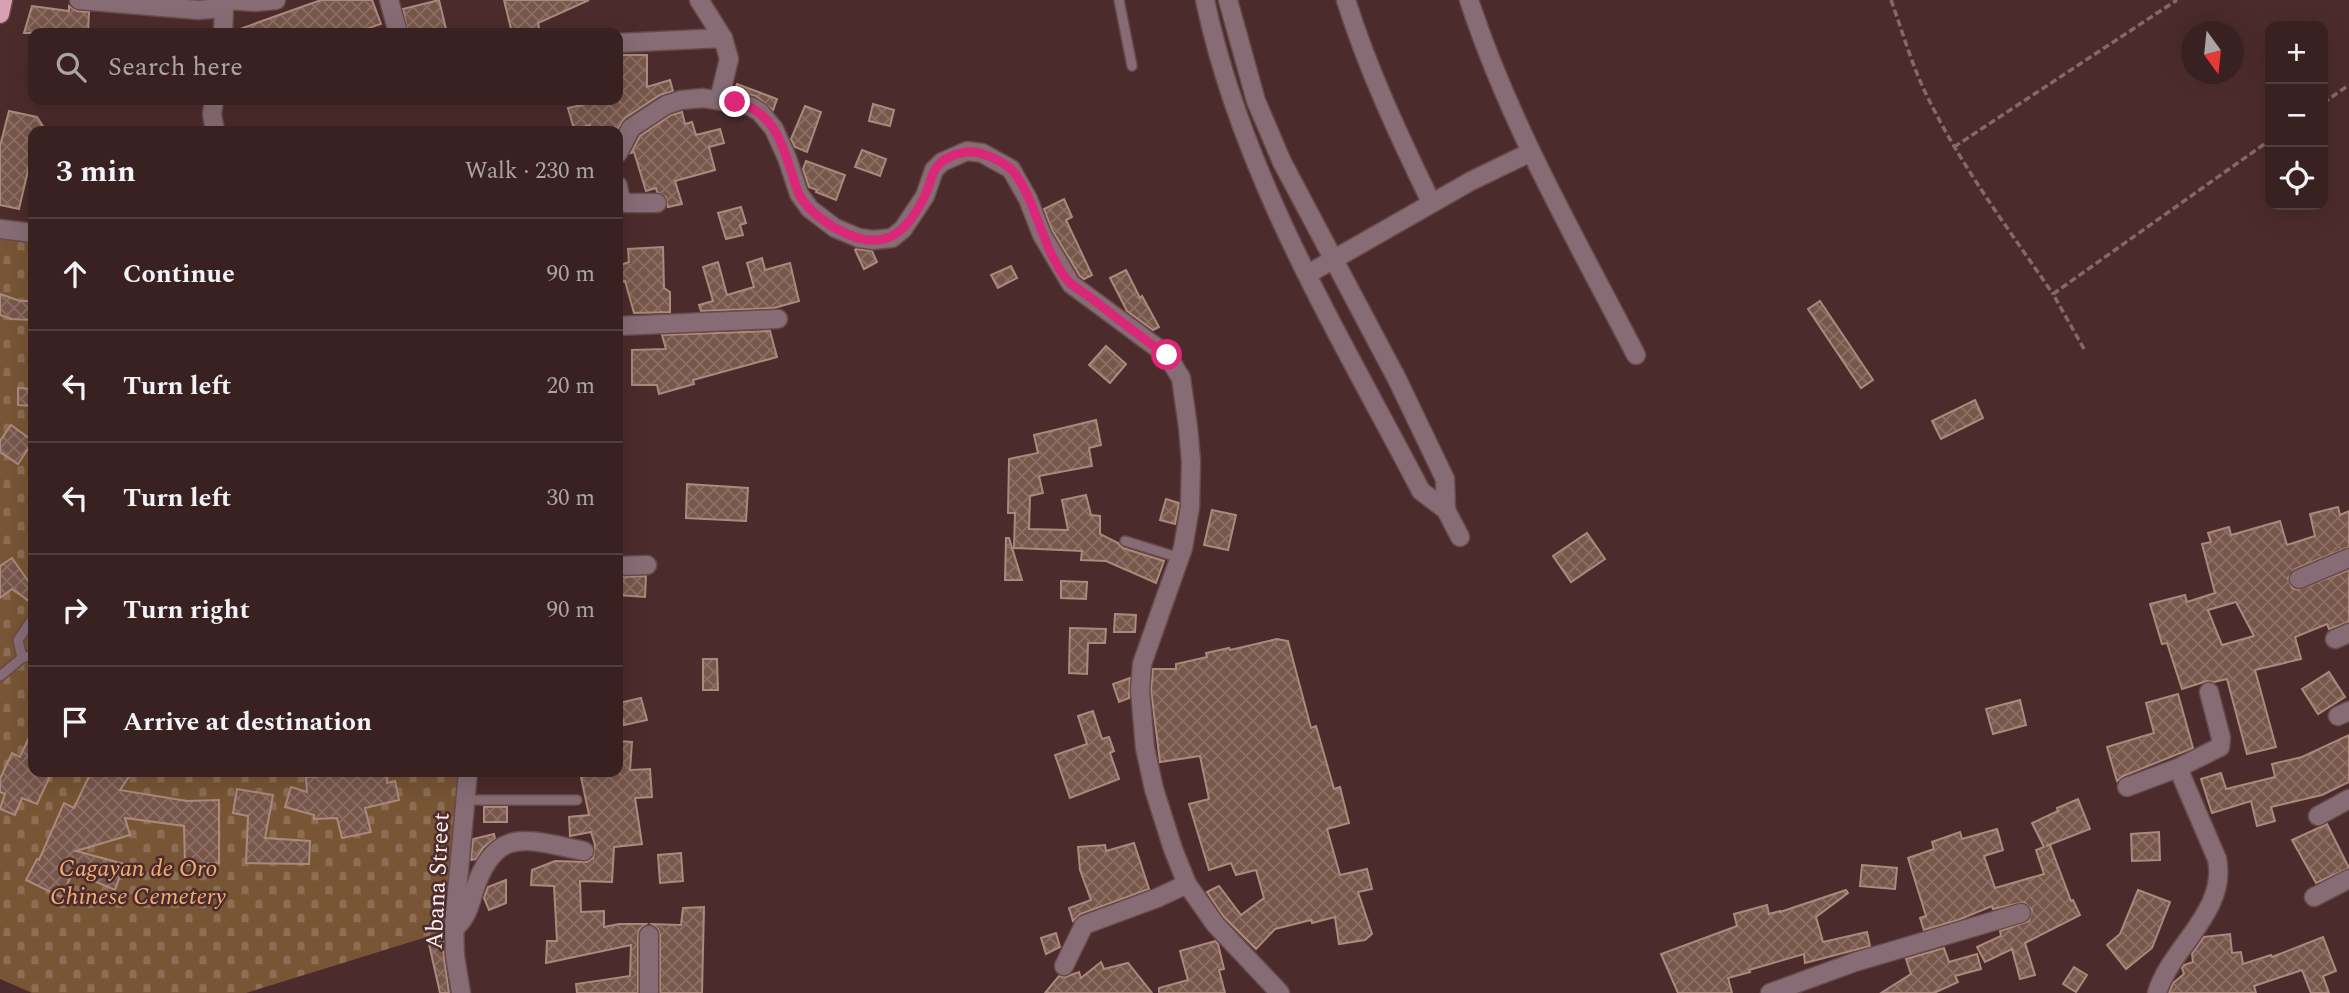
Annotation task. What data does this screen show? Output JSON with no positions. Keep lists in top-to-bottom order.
{
  "streets": {
    "street": ["Abana Street"]
  },
  "parks": ["Cagayan de Oro Chinese Cemetery"],
  "north": "bottom",
  "page": {
    "map_buttons": ["+", "−"],
    "search": "Search here",
    "heading": ["3 min", "Walk · 230 m"],
    "list": [
      ["Continue", "90 m"],
      ["Turn left", "20 m"],
      ["Turn left", "30 m"],
      ["Turn right", "90 m"],
      "Arrive at destination"
    ]
  }
}
